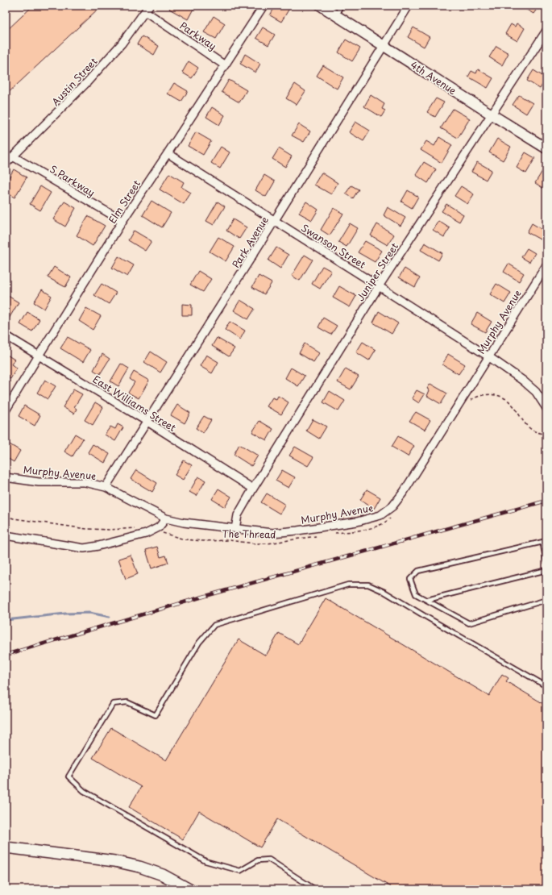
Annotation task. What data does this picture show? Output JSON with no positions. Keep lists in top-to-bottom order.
{
  "streets": {
    "street": [
      "Parkway",
      "4th Avenue",
      "Austin Street",
      "S Parkway",
      "Elm Street",
      "Park Avenue",
      "Swanson Street",
      "Juniper Street",
      "Murphy Avenue",
      "East Williams Street"
    ],
    "path": ["The Thread"]
  },
  "crossings": [
    ["Parkway", "Austin Street"],
    ["Parkway", "Elm Street"],
    ["4th Avenue", "Park Avenue"],
    ["4th Avenue", "Juniper Street"],
    ["Austin Street", "S Parkway"],
    ["S Parkway", "Elm Street"],
    ["Elm Street", "Swanson Street"],
    ["Elm Street", "East Williams Street"],
    ["Park Avenue", "Swanson Street"],
    ["Park Avenue", "Murphy Avenue"],
    ["Park Avenue", "East Williams Street"],
    ["Swanson Street", "Juniper Street"],
    ["Swanson Street", "Murphy Avenue"],
    ["Juniper Street", "Murphy Avenue"],
    ["Juniper Street", "East Williams Street"]
  ]
}
